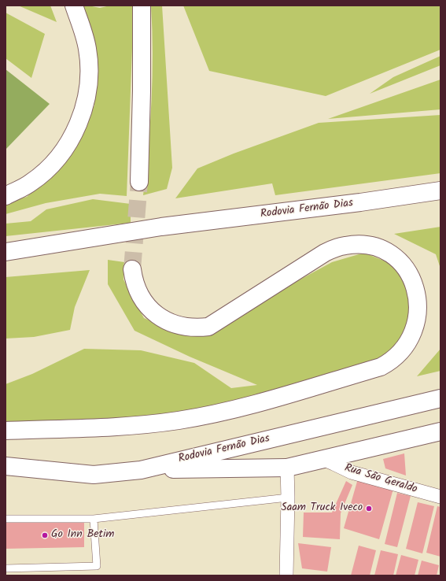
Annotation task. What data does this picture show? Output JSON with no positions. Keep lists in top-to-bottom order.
{
  "streets": {
    "main road": ["Rodovia Fernão Dias"],
    "street": ["Rua São Geraldo"]
  },
  "places": ["Saam Truck Iveco", "Go Inn Betim"]
}
